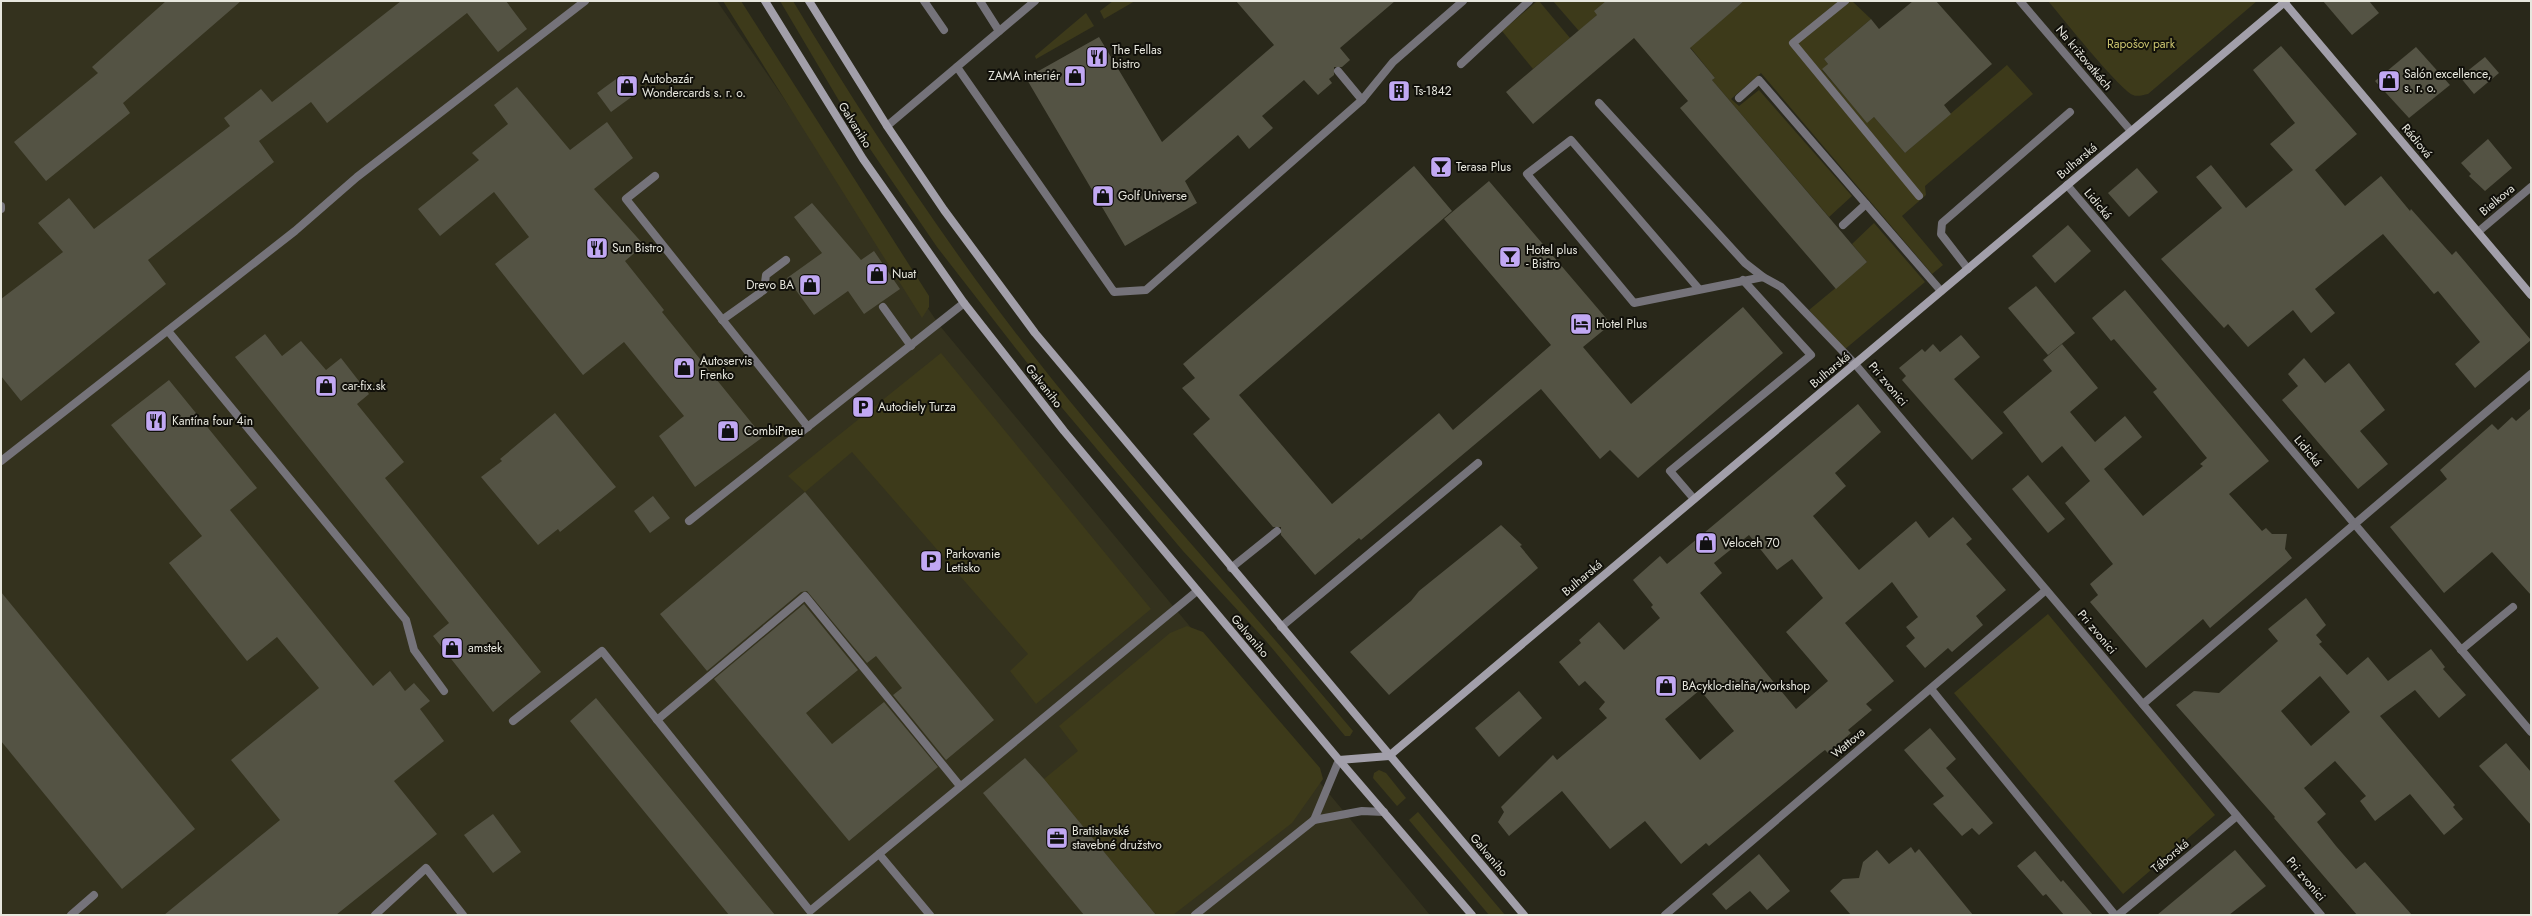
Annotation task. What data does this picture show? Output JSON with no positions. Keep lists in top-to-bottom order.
{
  "streets": {
    "main road": ["Galvaniho", "Rádiová", "Bulharská"],
    "street": [
      "Na križovatkách",
      "Bielkova",
      "Lidická",
      "Pri zvonici",
      "Wattova",
      "Táborská"
    ]
  },
  "crossings": [
    ["Na križovatkách", "Bulharská"],
    ["Galvaniho", "Bulharská"],
    ["Rádiová", "Bulharská"],
    ["Rádiová", "Bielkova"],
    ["Bulharská", "Lidická"],
    ["Bulharská", "Pri zvonici"],
    ["Pri zvonici", "Wattova"],
    ["Pri zvonici", "Táborská"]
  ],
  "parks": ["Rapošov park"],
  "places": {
    "restaurant": ["The Fellas bistro", "Sun Bistro", "Kantína four 4in"],
    "shop": [
      "ZAMA interiér",
      "Salón excellence, s. r. o.",
      "Autobazár Wondercards s. r. o.",
      "Golf Universe",
      "Nuat",
      "Drevo BA",
      "Autoservis Frenko",
      "car-fix.sk",
      "CombiPneu",
      "Veloceh 70",
      "amstek",
      "BAcyklo-dielňa/workshop"
    ],
    "building": ["Ts-1842"],
    "bar": ["Terasa Plus", "Hotel plus - Bistro"],
    "hotel": ["Hotel Plus"],
    "parking": ["Autodiely Turza", "Parkovanie Letisko"],
    "office": ["Bratislavské stavebné družstvo"]
  }
}
